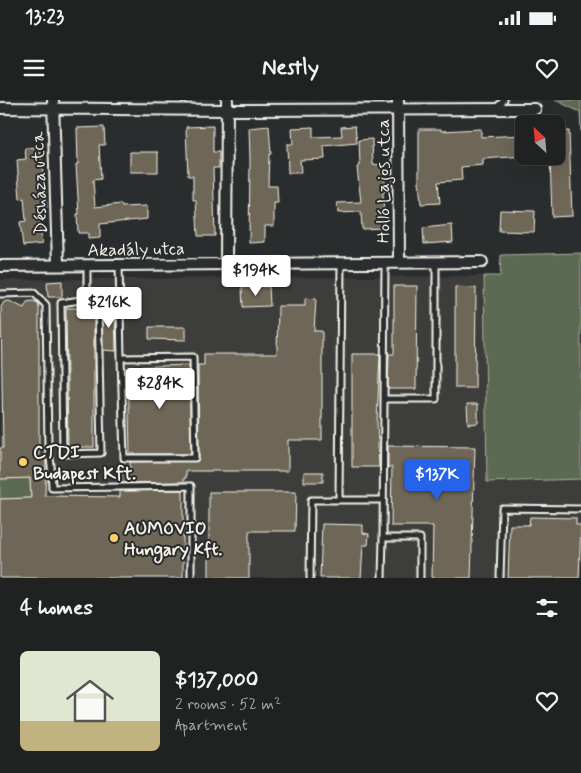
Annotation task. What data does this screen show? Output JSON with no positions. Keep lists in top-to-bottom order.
{
  "streets": {
    "street": ["Holló Lajos utca", "Désháza utca", "Akadály utca"]
  },
  "crossings": [
    ["Holló Lajos utca", "Akadály utca"],
    ["Désháza utca", "Akadály utca"]
  ],
  "places": ["CTDI Budapest Kft.", "AUMOVIO Hungary Kft."],
  "north": "top left",
  "page": {
    "status": "13:23",
    "header": "Nestly",
    "price": [
      "$194K",
      "$216K",
      "$284K",
      "$137K"
    ],
    "heading": "4 homes",
    "list": [
      {
        "name": "$137,000",
        "note": "2 rooms · 52 m² · Apartment"
      }
    ]
  }
}
